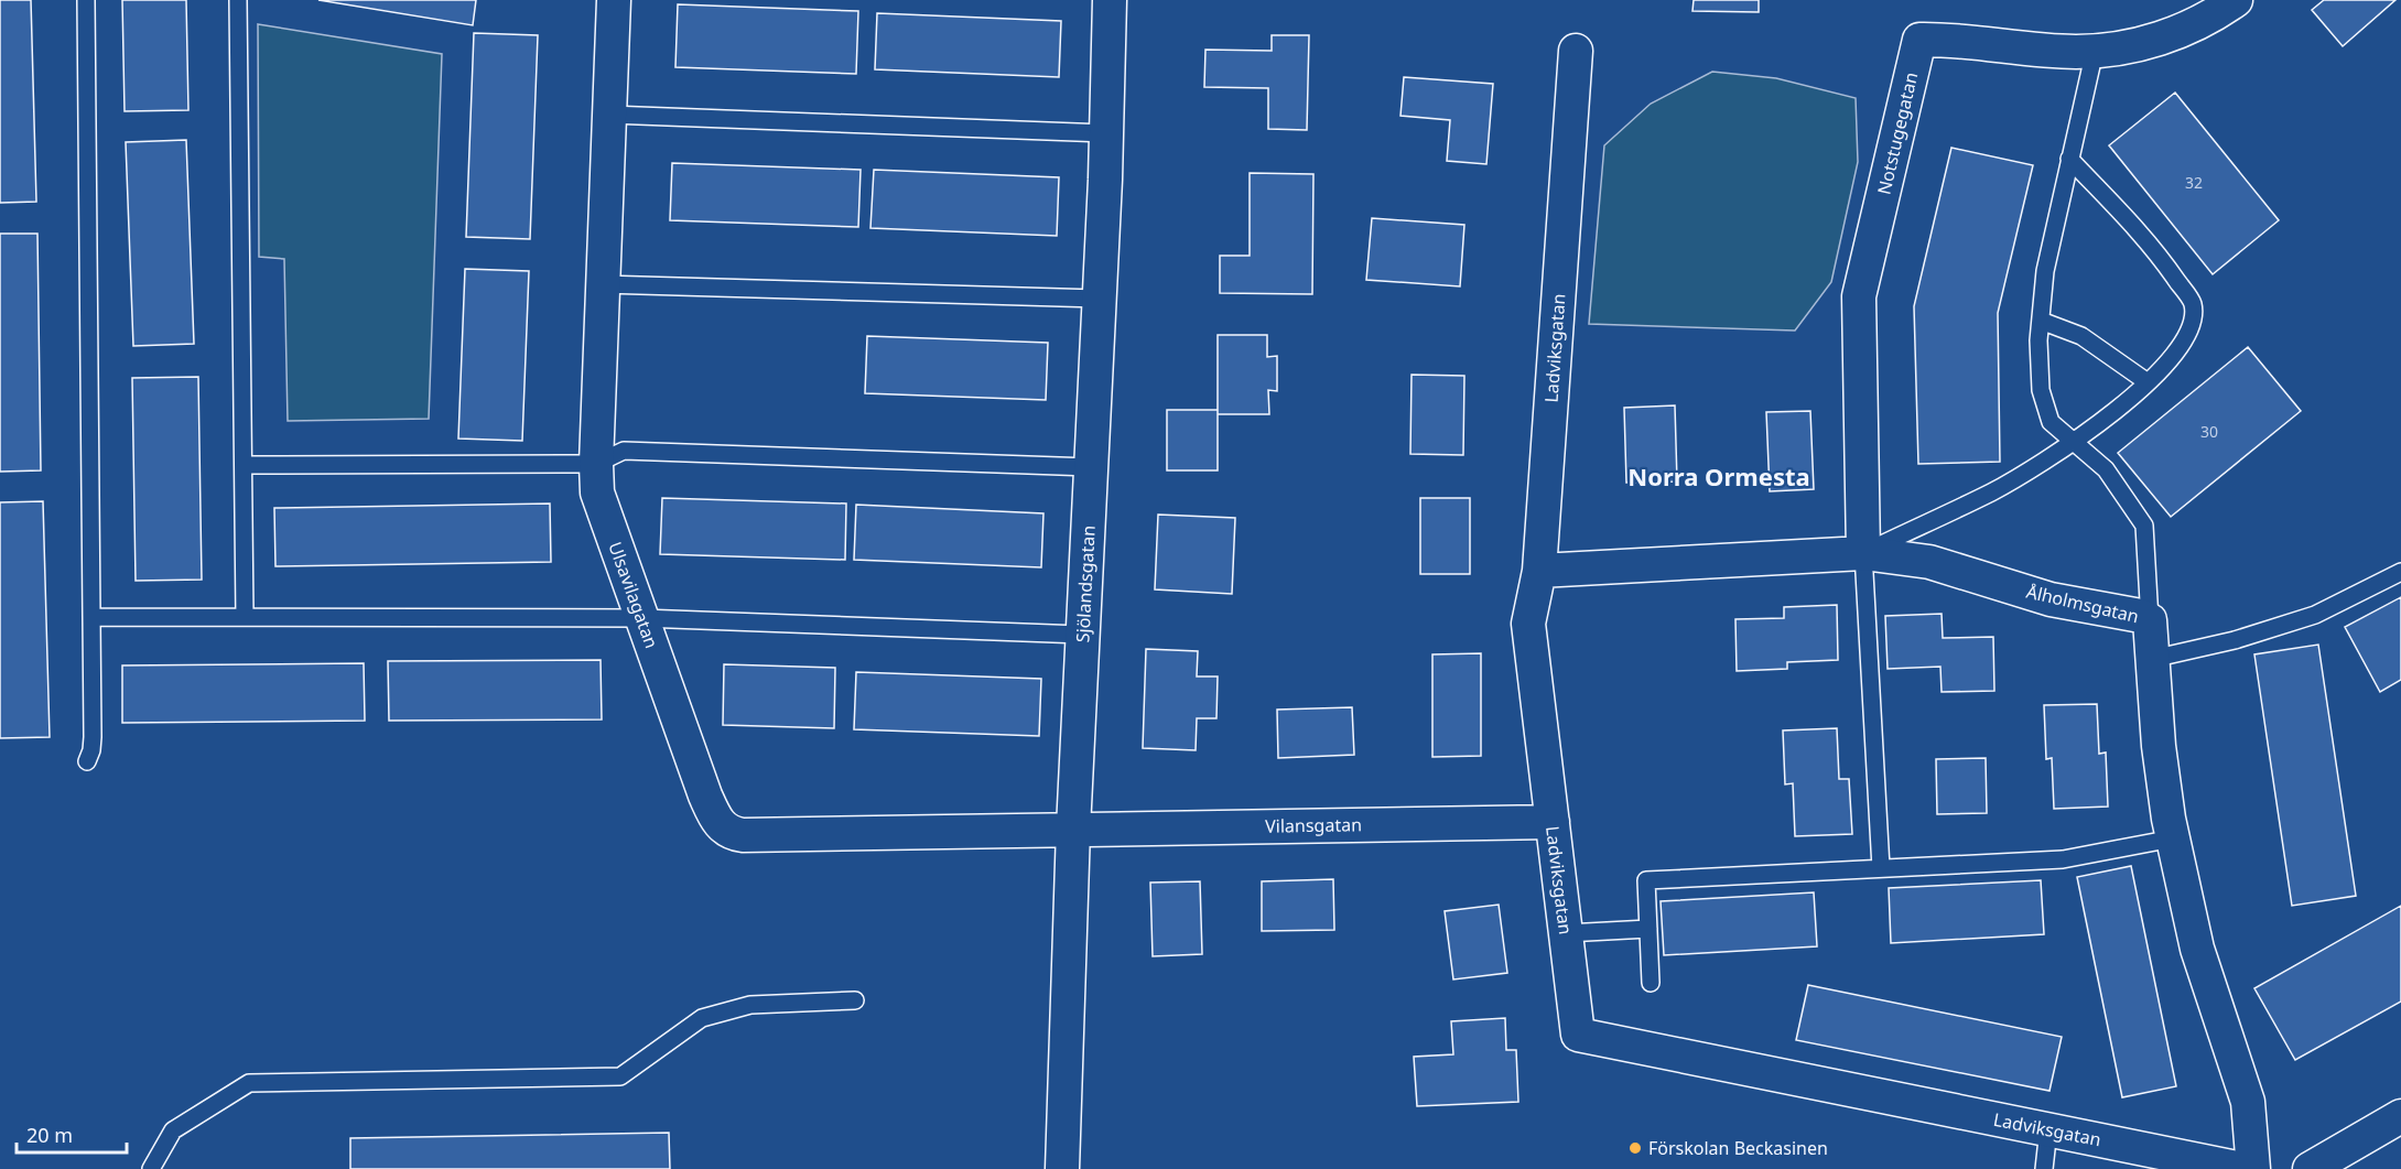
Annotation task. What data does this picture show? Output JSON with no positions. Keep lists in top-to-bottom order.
{
  "streets": {
    "street": [
      "Notstugegatan",
      "Ladviksgatan",
      "Sjölandsgatan",
      "Ulsavilagatan",
      "Ålholmsgatan",
      "Vilansgatan"
    ]
  },
  "crossings": [
    ["Notstugegatan", "Ålholmsgatan"],
    ["Ladviksgatan", "Ålholmsgatan"],
    ["Ladviksgatan", "Vilansgatan"],
    ["Sjölandsgatan", "Ulsavilagatan"],
    ["Sjölandsgatan", "Vilansgatan"],
    ["Ulsavilagatan", "Vilansgatan"]
  ],
  "districts": ["Norra Ormesta"],
  "places": ["Förskolan Beckasinen"],
  "house_numbers": ["32", "30"],
  "scale_bar": "20 m"
}
